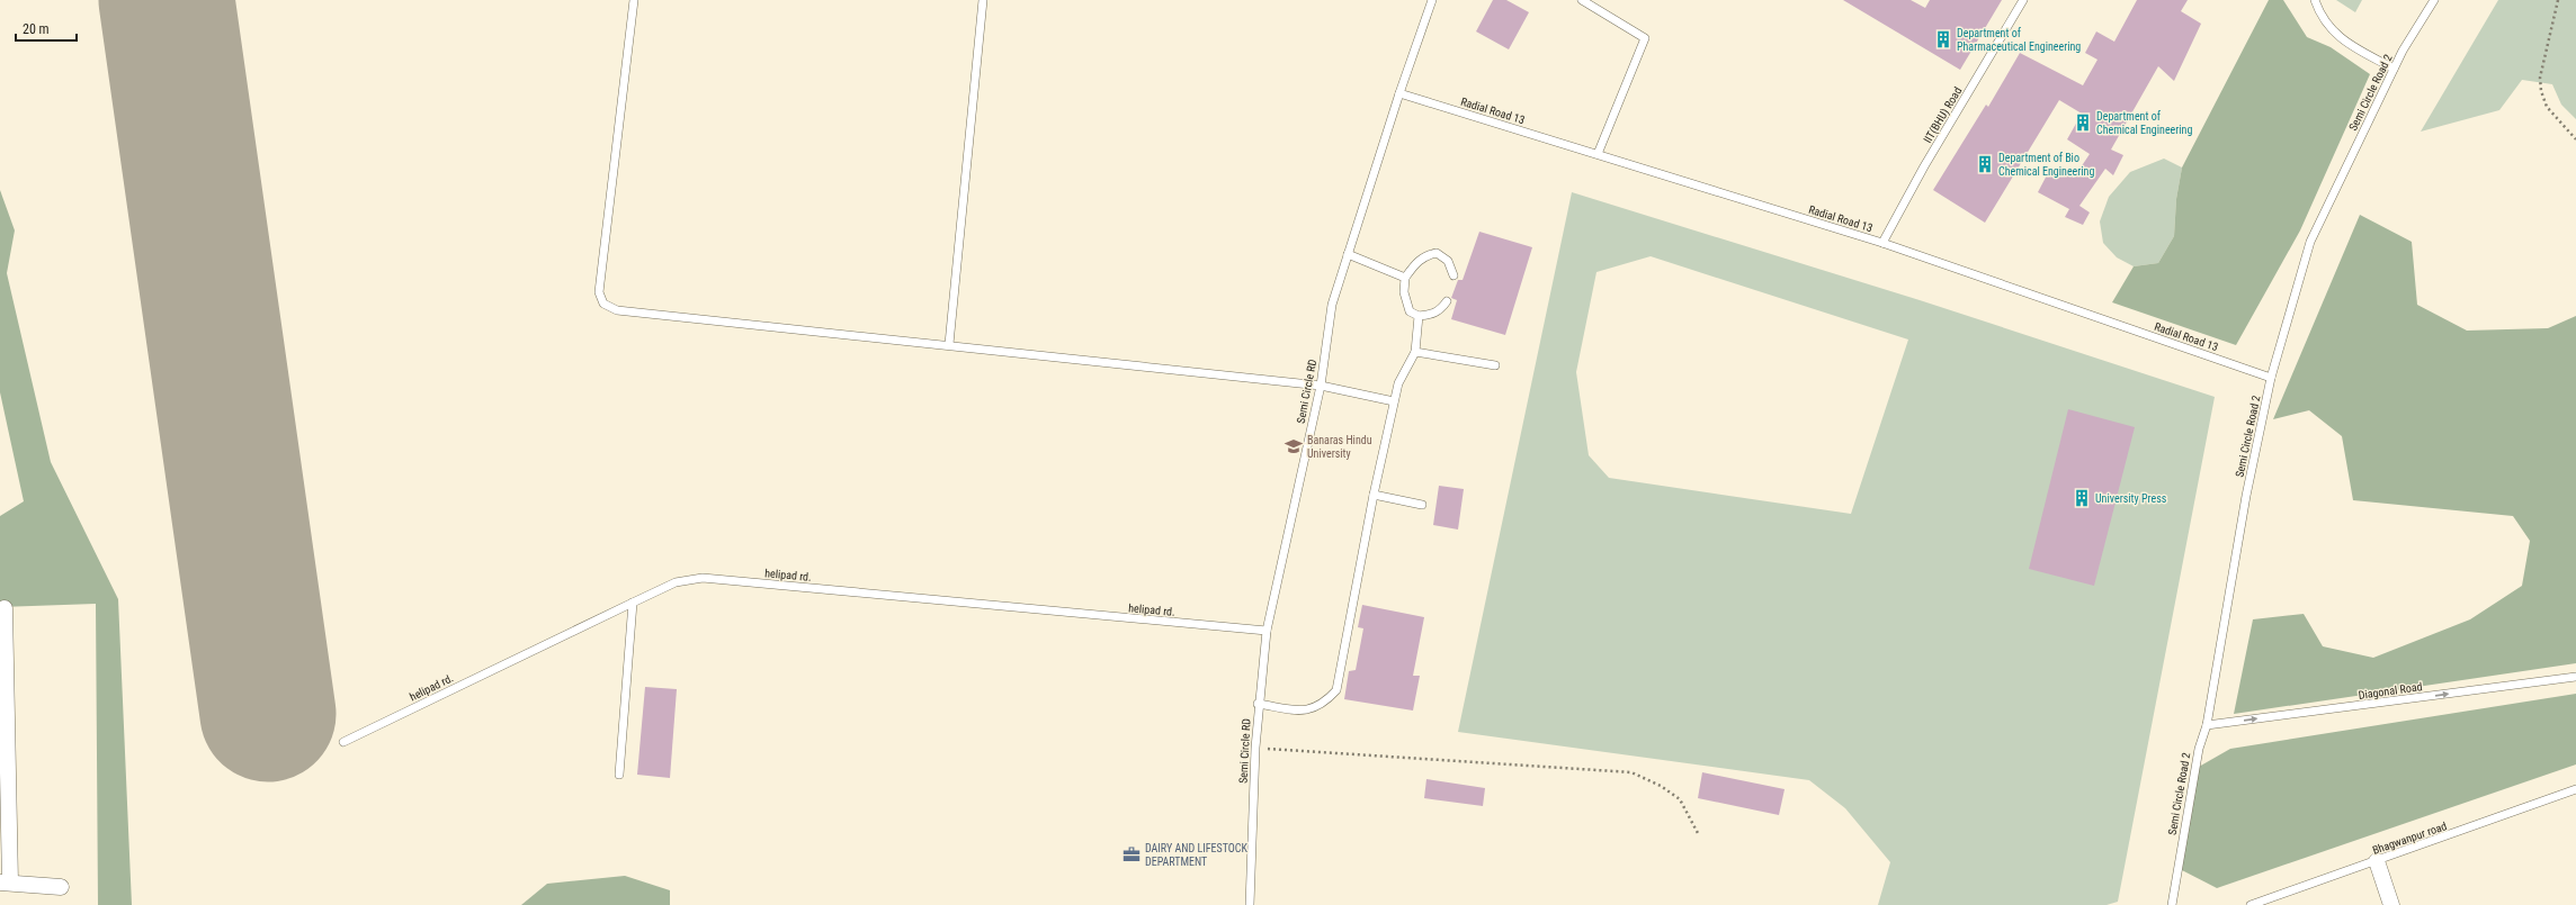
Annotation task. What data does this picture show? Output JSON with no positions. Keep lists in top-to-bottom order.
{
  "streets": {
    "lane": [
      "Semi Circle Road 2",
      "Radial Road 13",
      "IIT(BHU) Road",
      "Semi Circle RD",
      "helipad rd.",
      "Diagonal Road",
      "Bhagwanpur road"
    ]
  },
  "crossings": [
    ["Semi Circle Road 2", "Radial Road 13"],
    ["Semi Circle Road 2", "Diagonal Road"],
    ["Radial Road 13", "IIT(BHU) Road"],
    ["Radial Road 13", "Semi Circle RD"],
    ["Semi Circle RD", "helipad rd."]
  ],
  "one_way": ["Diagonal Road"],
  "places": {
    "building": [
      "Department of Pharmaceutical Engineering",
      "Department of Chemical Engineering",
      "Department of Bio Chemical Engineering",
      "University Press"
    ],
    "school or university": ["Banaras Hindu University"],
    "office": ["DAIRY AND LIFESTOCK DEPARTMENT"]
  },
  "scale_bar": "20 m"
}
